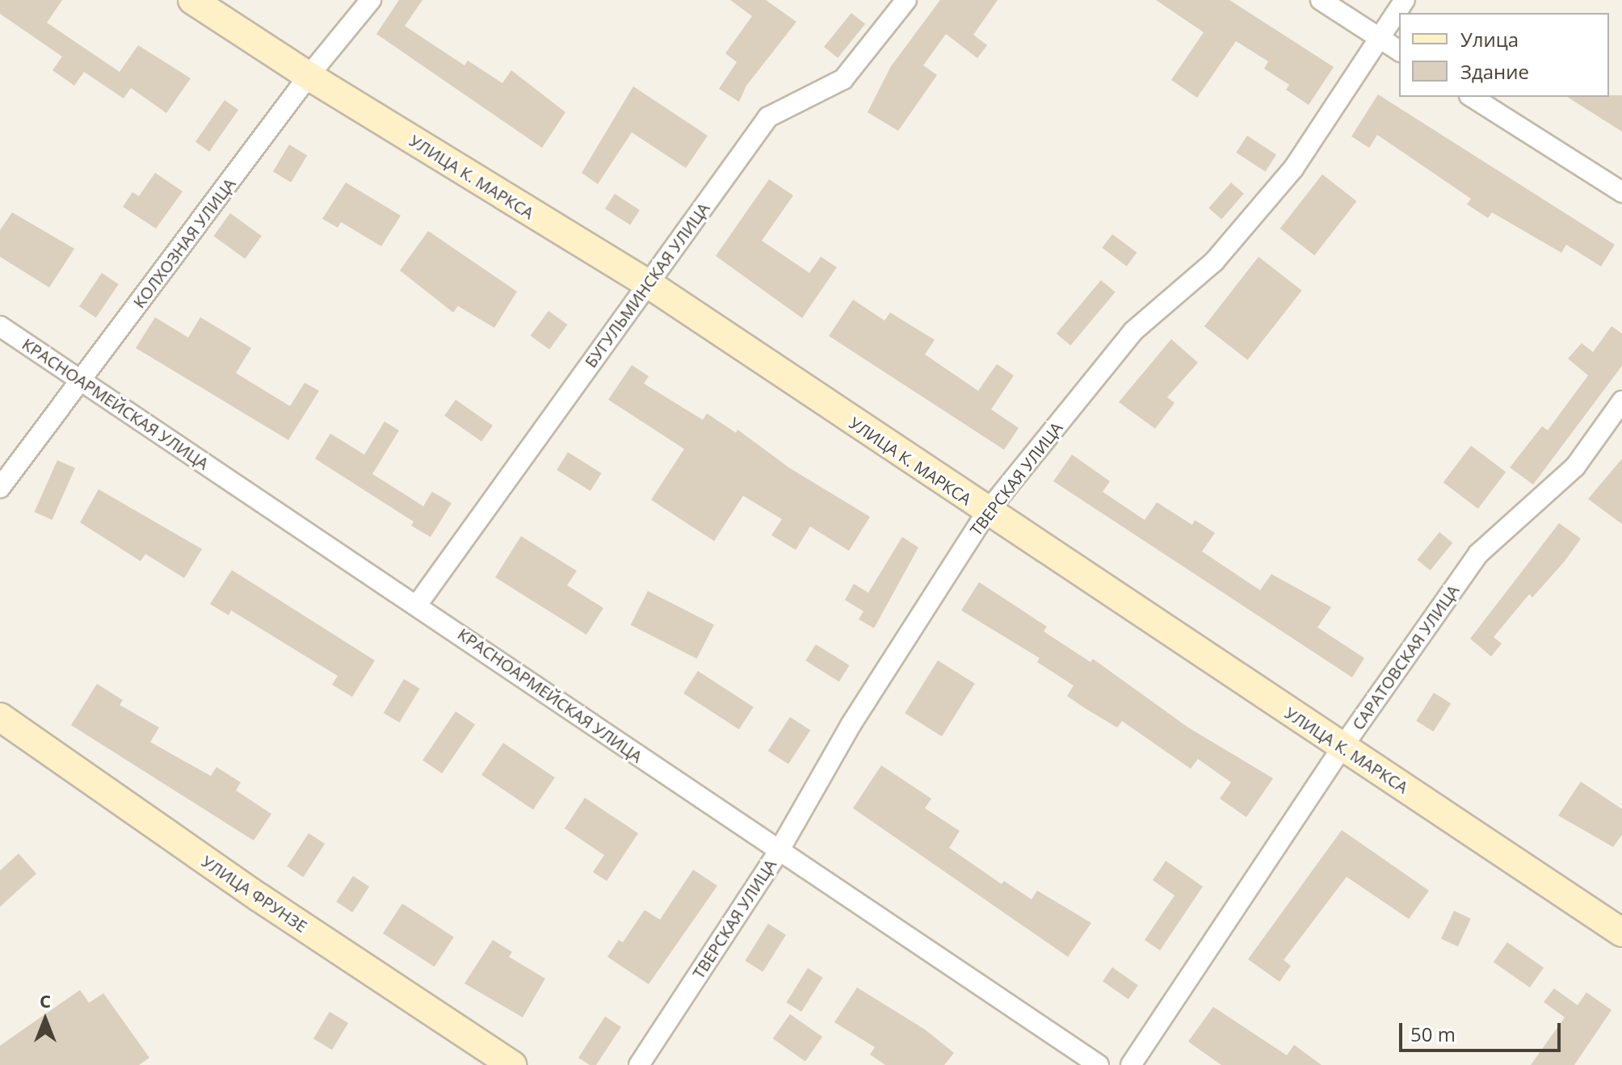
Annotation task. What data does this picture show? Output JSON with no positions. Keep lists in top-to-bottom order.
{
  "streets": {
    "main road": ["УЛИЦА К. МАРКСА", "УЛИЦА ФРУНЗЕ"],
    "street": [
      "КОЛХОЗНАЯ УЛИЦА",
      "БУГУЛЬМИНСКАЯ УЛИЦА",
      "КРАСНОАРМЕЙСКАЯ УЛИЦА",
      "ТВЕРСКАЯ УЛИЦА",
      "САРАТОВСКАЯ УЛИЦА"
    ]
  },
  "crossings": [
    ["УЛИЦА К. МАРКСА", "КОЛХОЗНАЯ УЛИЦА"],
    ["УЛИЦА К. МАРКСА", "БУГУЛЬМИНСКАЯ УЛИЦА"],
    ["УЛИЦА К. МАРКСА", "ТВЕРСКАЯ УЛИЦА"],
    ["УЛИЦА К. МАРКСА", "САРАТОВСКАЯ УЛИЦА"],
    ["КОЛХОЗНАЯ УЛИЦА", "КРАСНОАРМЕЙСКАЯ УЛИЦА"],
    ["БУГУЛЬМИНСКАЯ УЛИЦА", "КРАСНОАРМЕЙСКАЯ УЛИЦА"],
    ["КРАСНОАРМЕЙСКАЯ УЛИЦА", "ТВЕРСКАЯ УЛИЦА"]
  ],
  "legend": ["Улица", "Здание"],
  "scale_bar": "50 m",
  "north": "top"
}
